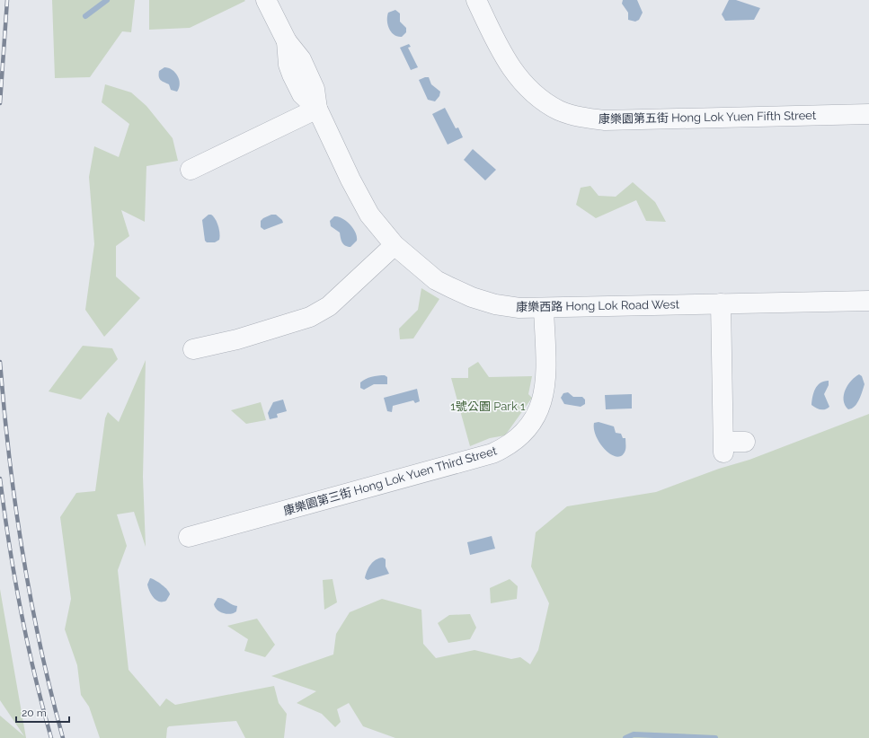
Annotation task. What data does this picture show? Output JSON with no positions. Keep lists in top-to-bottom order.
{
  "streets": {
    "street": ["康樂園第五街 Hong Lok Yuen Fifth Street", "康樂西路 Hong Lok Road West", "康樂園第三街 Hong Lok Yuen Third Street"]
  },
  "crossings": [
    ["康樂西路 Hong Lok Road West", "康樂園第三街 Hong Lok Yuen Third Street"]
  ],
  "parks": ["1號公園 Park 1"],
  "scale_bar": "20 m"
}
